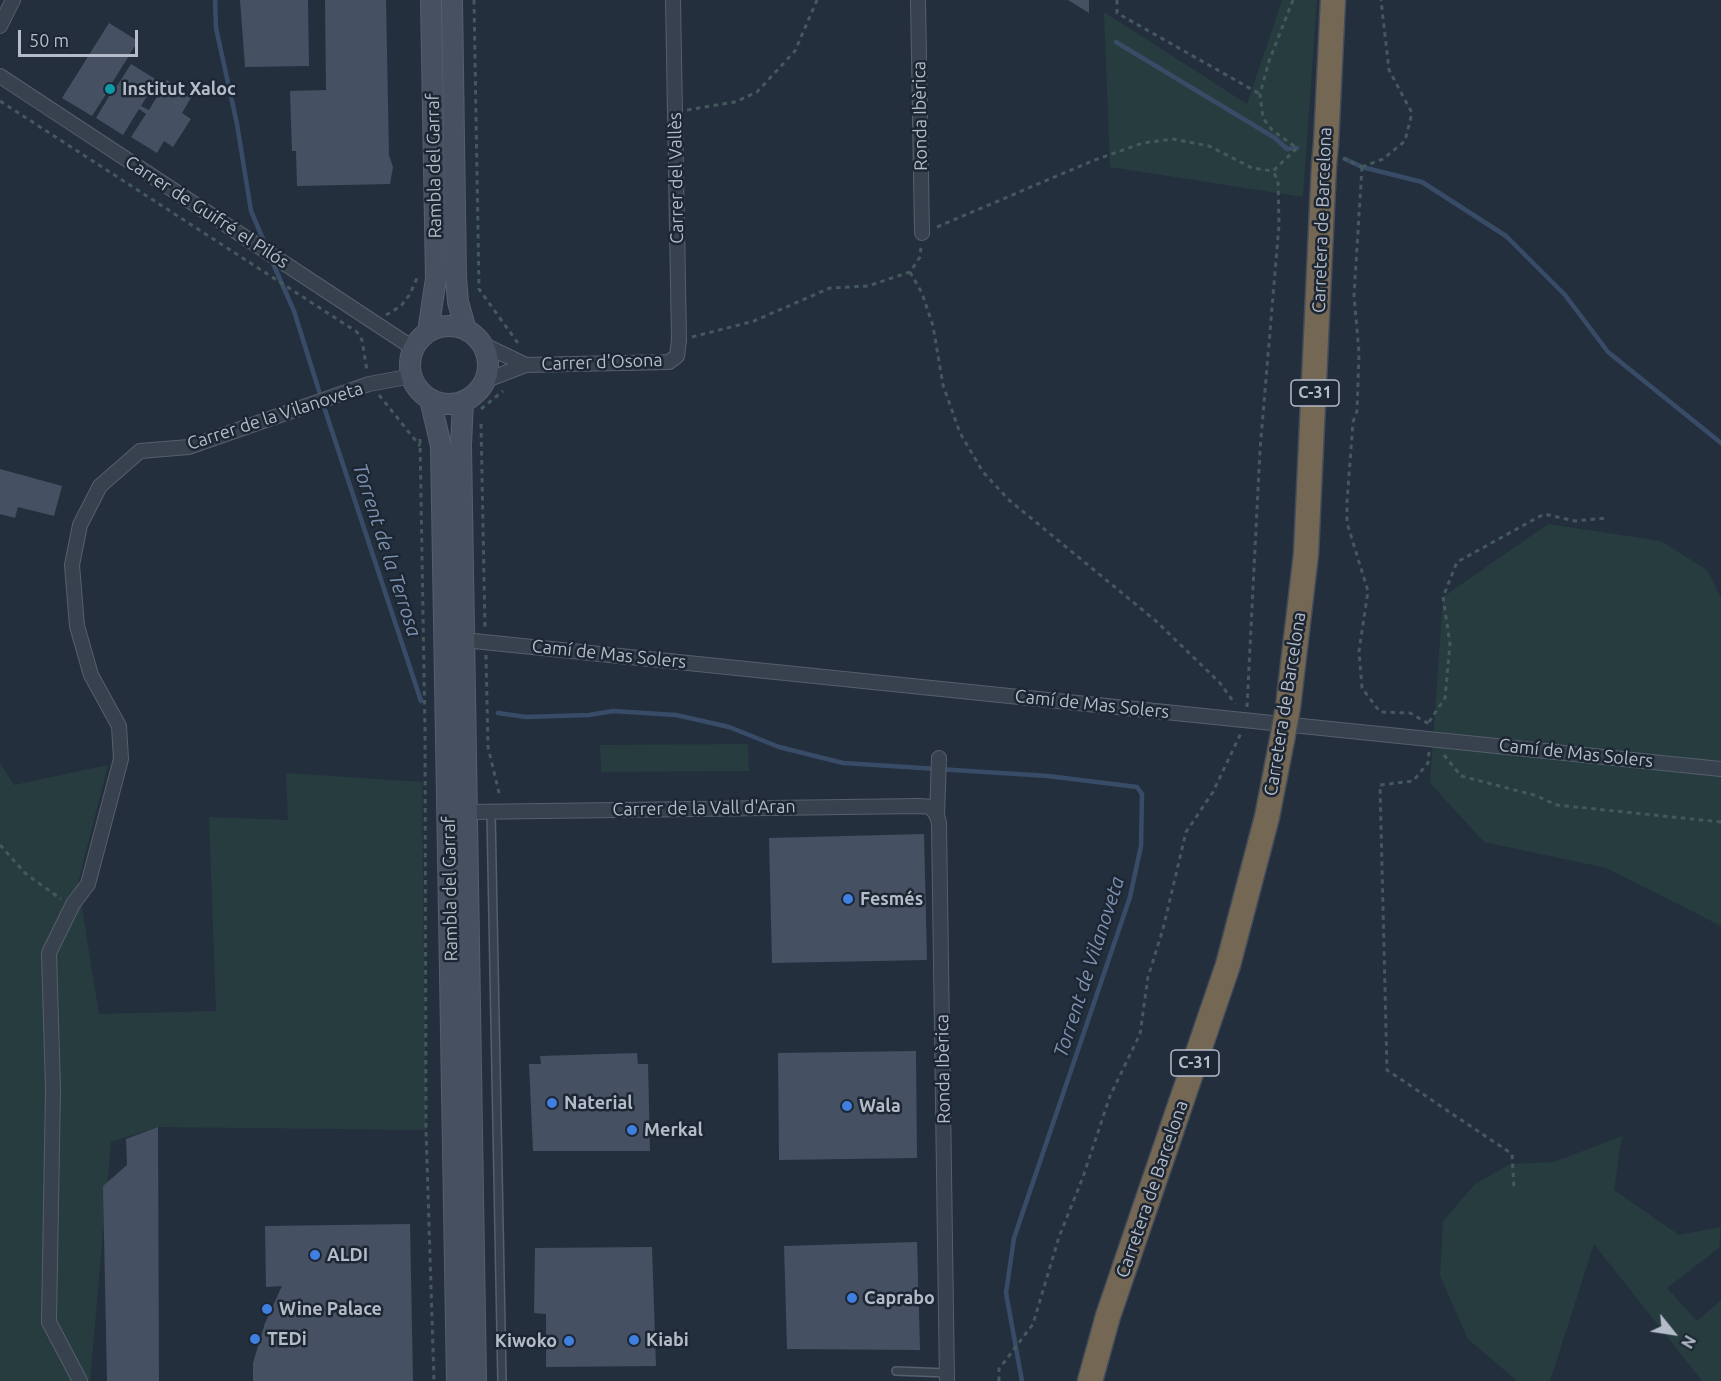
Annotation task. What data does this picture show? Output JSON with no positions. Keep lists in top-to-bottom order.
{
  "streets": {
    "highway": ["Carretera de Barcelona", "C-31"],
    "street": [
      "Ronda Ibèrica",
      "Rambla del Garraf",
      "Carrer del Vallès",
      "Carrer de Guifré el Pilós",
      "Carrer d'Osona",
      "Carrer de la Vilanoveta",
      "Camí de Mas Solers",
      "Carrer de la Vall d'Aran"
    ]
  },
  "crossings": [
    ["Ronda Ibèrica", "Carrer de la Vall d'Aran"],
    ["Rambla del Garraf", "Carrer de Guifré el Pilós"],
    ["Rambla del Garraf", "Carrer d'Osona"],
    ["Rambla del Garraf", "Carrer de la Vilanoveta"],
    ["Rambla del Garraf", "Camí de Mas Solers"],
    ["Rambla del Garraf", "Carrer de la Vall d'Aran"],
    ["Carrer del Vallès", "Carrer d'Osona"],
    ["Carrer de Guifré el Pilós", "Carrer d'Osona"],
    ["Carrer de Guifré el Pilós", "Carrer de la Vilanoveta"],
    ["Carrer d'Osona", "Carrer de la Vilanoveta"]
  ],
  "water": ["Torrent de la Terrosa", "Torrent de Vilanoveta"],
  "places": [
    "Institut Xaloc",
    "Fesmés",
    "Naterial",
    "Wala",
    "Merkal",
    "ALDI",
    "Caprabo",
    "Wine Palace",
    "TEDi",
    "Kiabi",
    "Kiwoko"
  ],
  "scale_bar": "50 m",
  "north": "bottom right"
}
